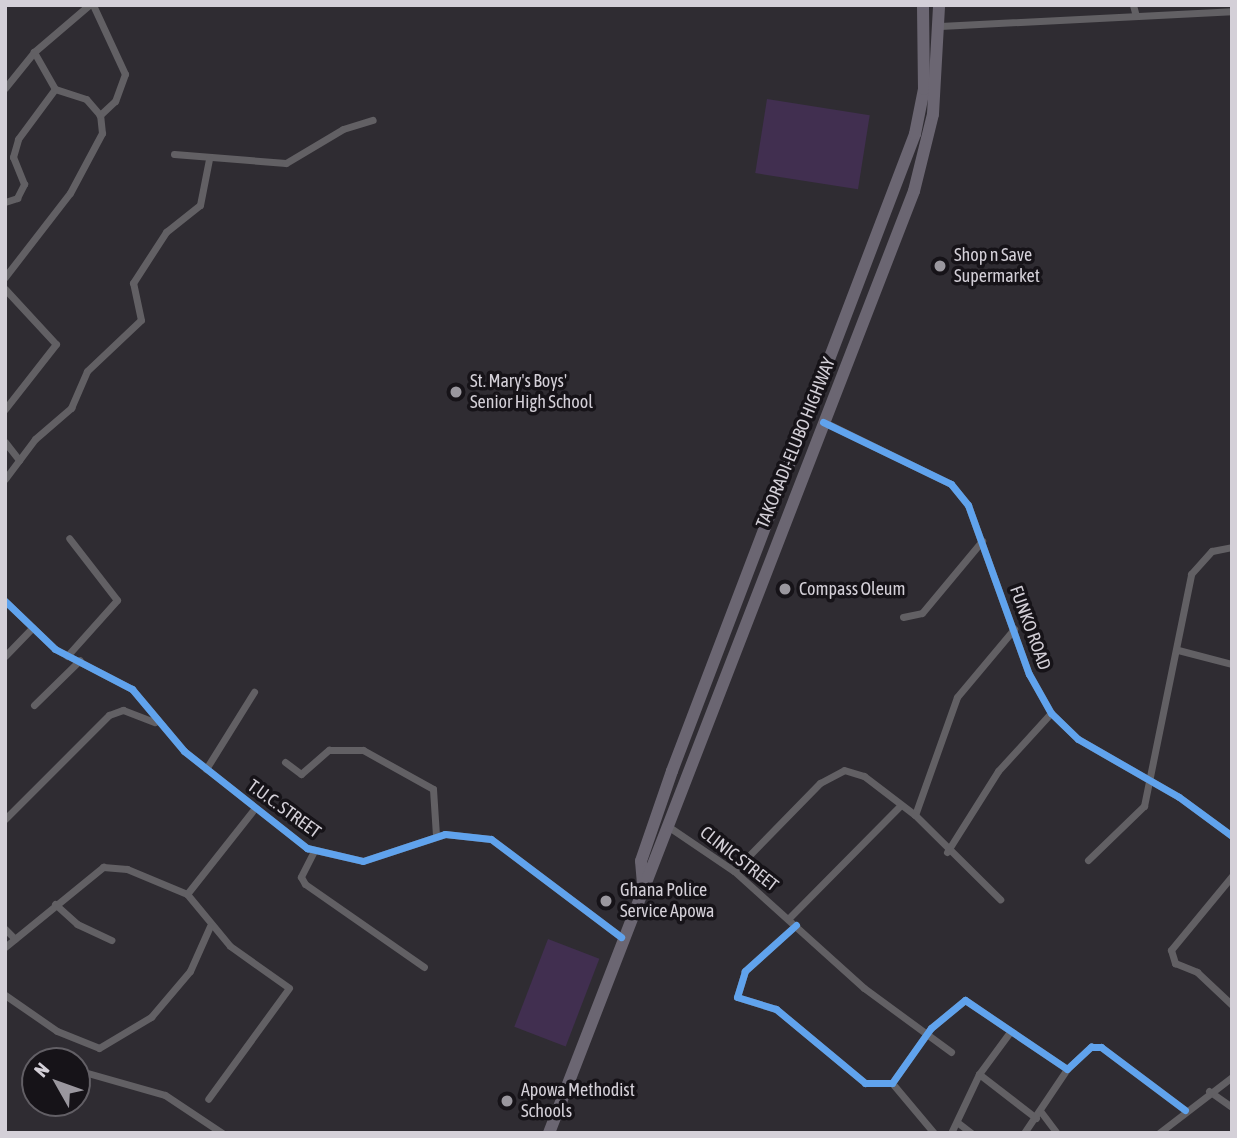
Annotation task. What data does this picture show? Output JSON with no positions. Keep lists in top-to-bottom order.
{
  "streets": {
    "highway": ["TAKORADI-ELUBO HIGHWAY"],
    "street": ["FUNKO ROAD", "T.U.C. STREET", "CLINIC STREET"]
  },
  "crossings": [
    ["TAKORADI-ELUBO HIGHWAY", "FUNKO ROAD"],
    ["TAKORADI-ELUBO HIGHWAY", "T.U.C. STREET"],
    ["TAKORADI-ELUBO HIGHWAY", "CLINIC STREET"]
  ],
  "places": [
    "Shop n Save Supermarket",
    "St. Mary's Boys' Senior High School",
    "Compass Oleum",
    "Ghana Police Service Apowa",
    "Apowa Methodist Schools"
  ],
  "north": "top left"
}
